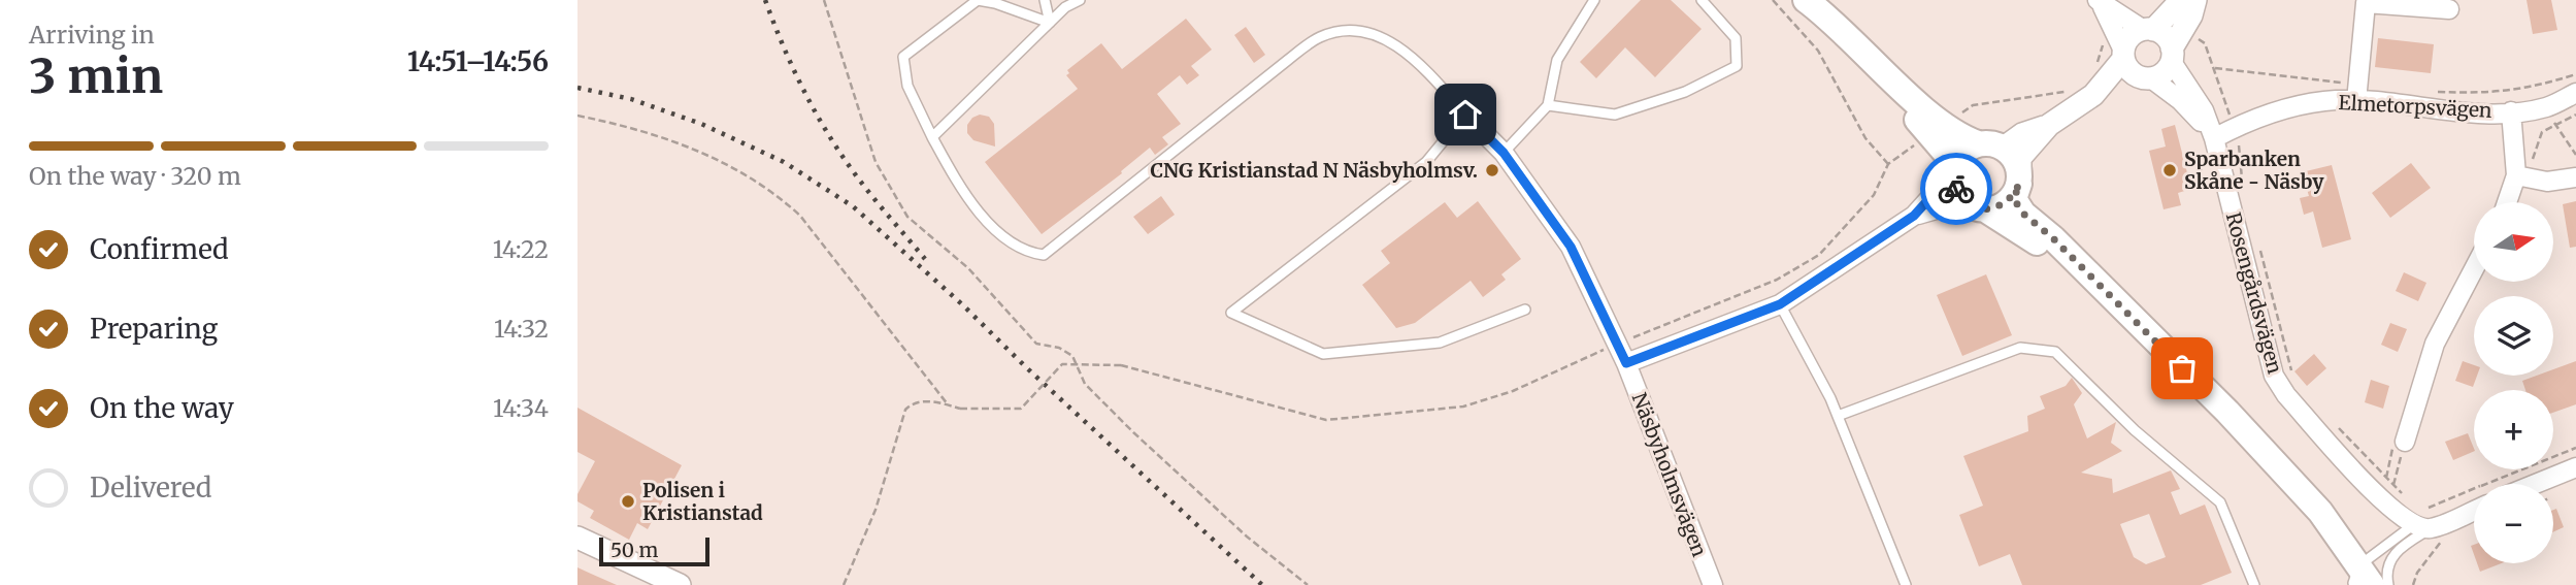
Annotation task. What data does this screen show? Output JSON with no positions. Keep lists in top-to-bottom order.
{
  "streets": {
    "street": ["Elmetorpsvägen", "Rosengårdsvägen", "Näsbyholmsvägen"]
  },
  "crossings": [
    ["Elmetorpsvägen", "Rosengårdsvägen"]
  ],
  "places": ["CNG Kristianstad N Näsbyholmsv.", "Sparbanken Skåne - Näsby", "Polisen i Kristianstad"],
  "scale_bar": "50 m",
  "north": "right",
  "page": {
    "heading": ["3 min", "Arriving in", "14:51–14:56"],
    "bar": "On the way · 320 m",
    "map_buttons": ["+", "−"],
    "list": [
      ["Confirmed", "14:22"],
      ["Preparing", "14:32"],
      ["On the way", "14:34"],
      "Delivered"
    ],
    "scale": "50 m"
  }
}
